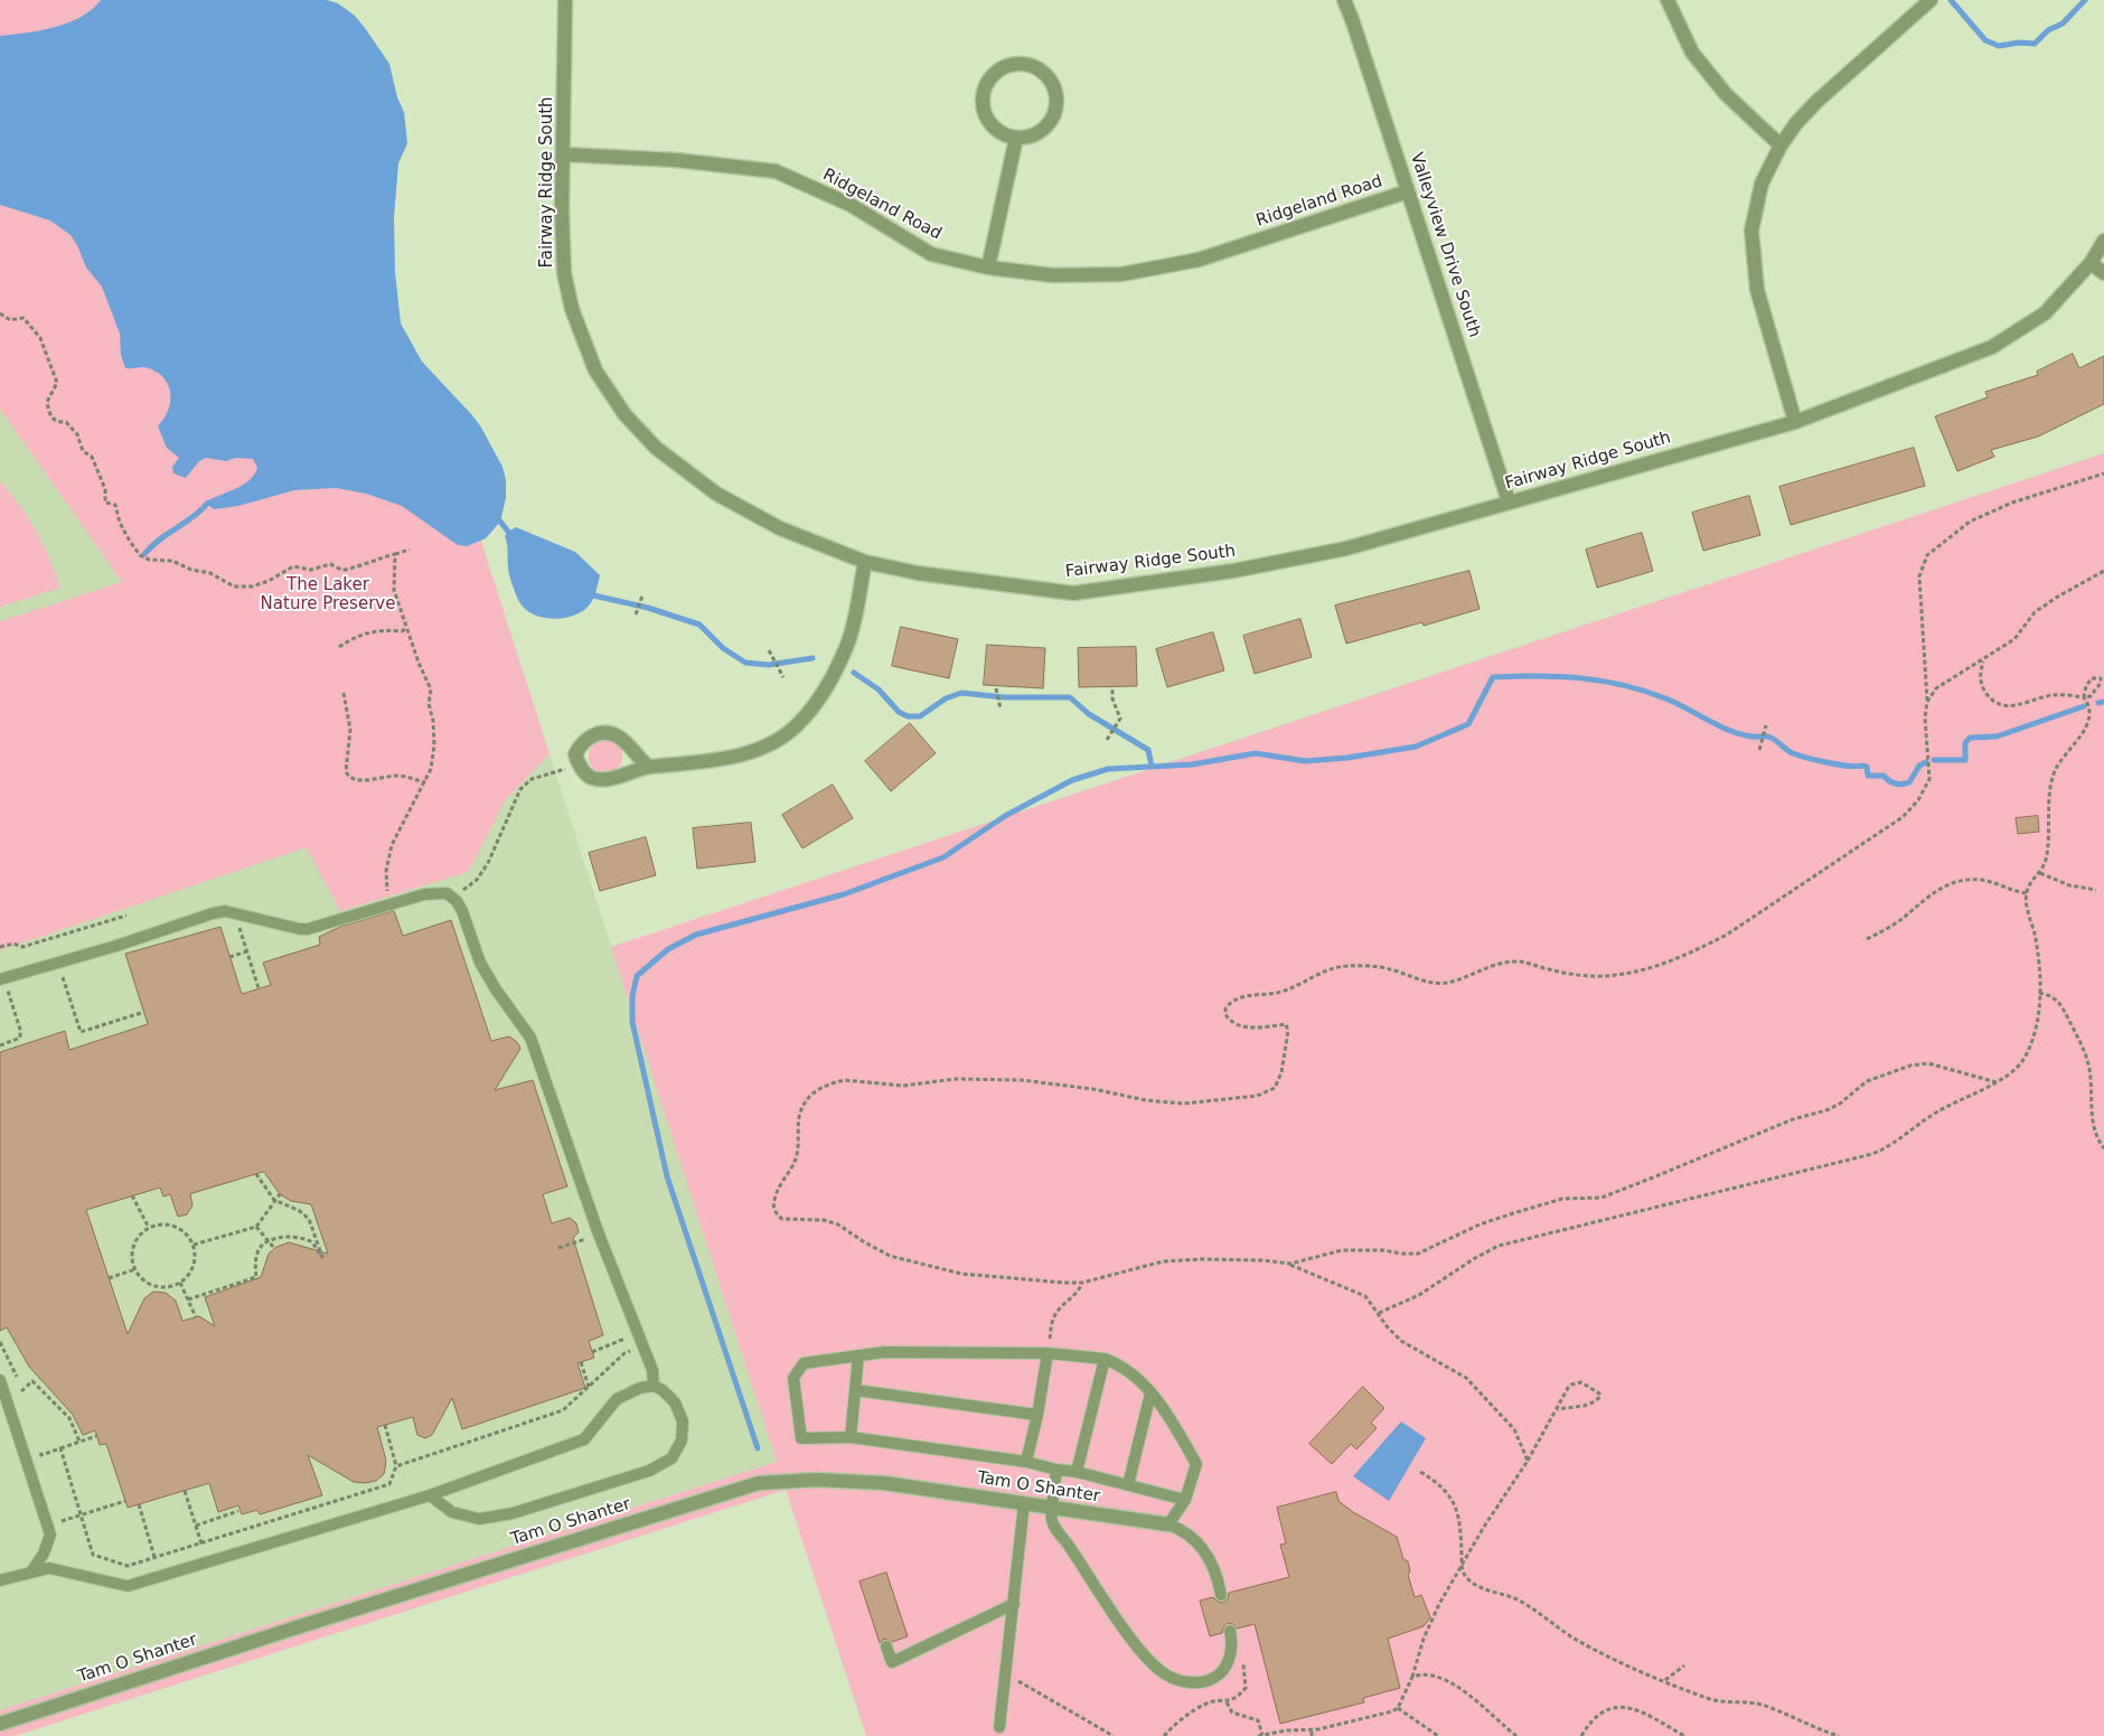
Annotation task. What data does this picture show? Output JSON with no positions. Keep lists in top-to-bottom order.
{
  "streets": {
    "street": [
      "Fairway Ridge South",
      "Ridgeland Road",
      "Valleyview Drive South",
      "Tam O Shanter"
    ]
  },
  "crossings": [
    ["Fairway Ridge South", "Ridgeland Road"],
    ["Fairway Ridge South", "Valleyview Drive South"],
    ["Ridgeland Road", "Valleyview Drive South"]
  ],
  "parks": ["The Laker Nature Preserve"]
}
